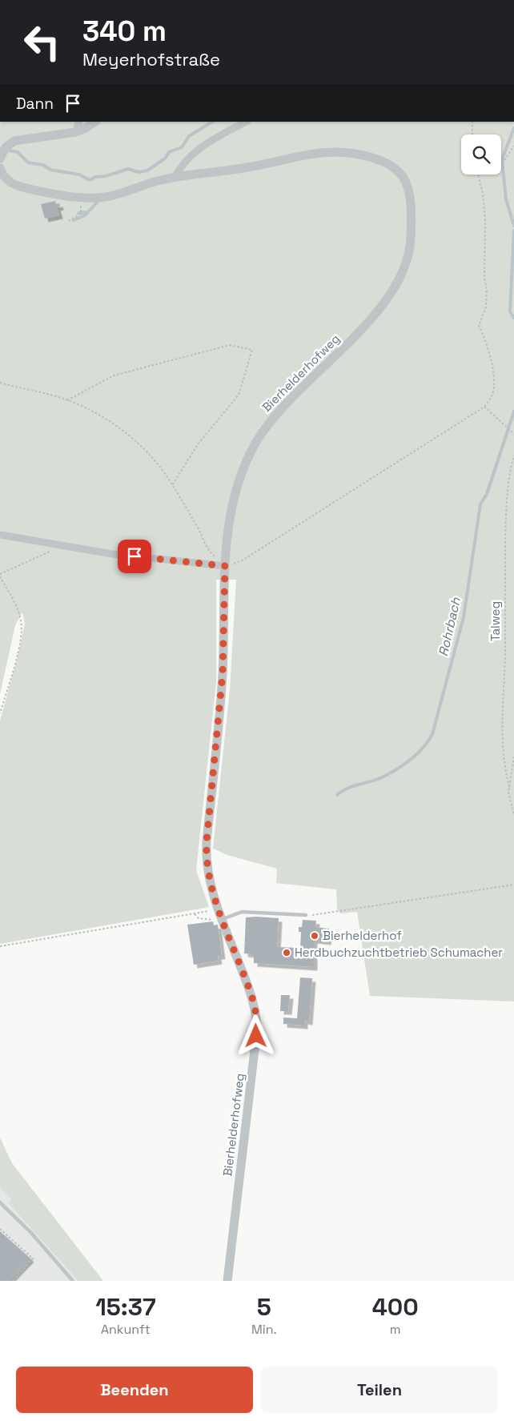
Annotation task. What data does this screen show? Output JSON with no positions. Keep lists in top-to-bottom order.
{
  "streets": {
    "street": ["Bierhelderhofweg"],
    "path": ["Talweg"]
  },
  "water": ["Rohrbach"],
  "places": ["Bierhelderhof", "Herdbuchzuchtbetrieb Schumacher"],
  "page": {
    "turn": ["340 m", "Meyerhofstraße"],
    "then": "Dann",
    "eta": [
      "15:37",
      "Ankunft",
      "5",
      "Min.",
      "400",
      "m"
    ],
    "buttons": ["Beenden", "Teilen"]
  }
}
